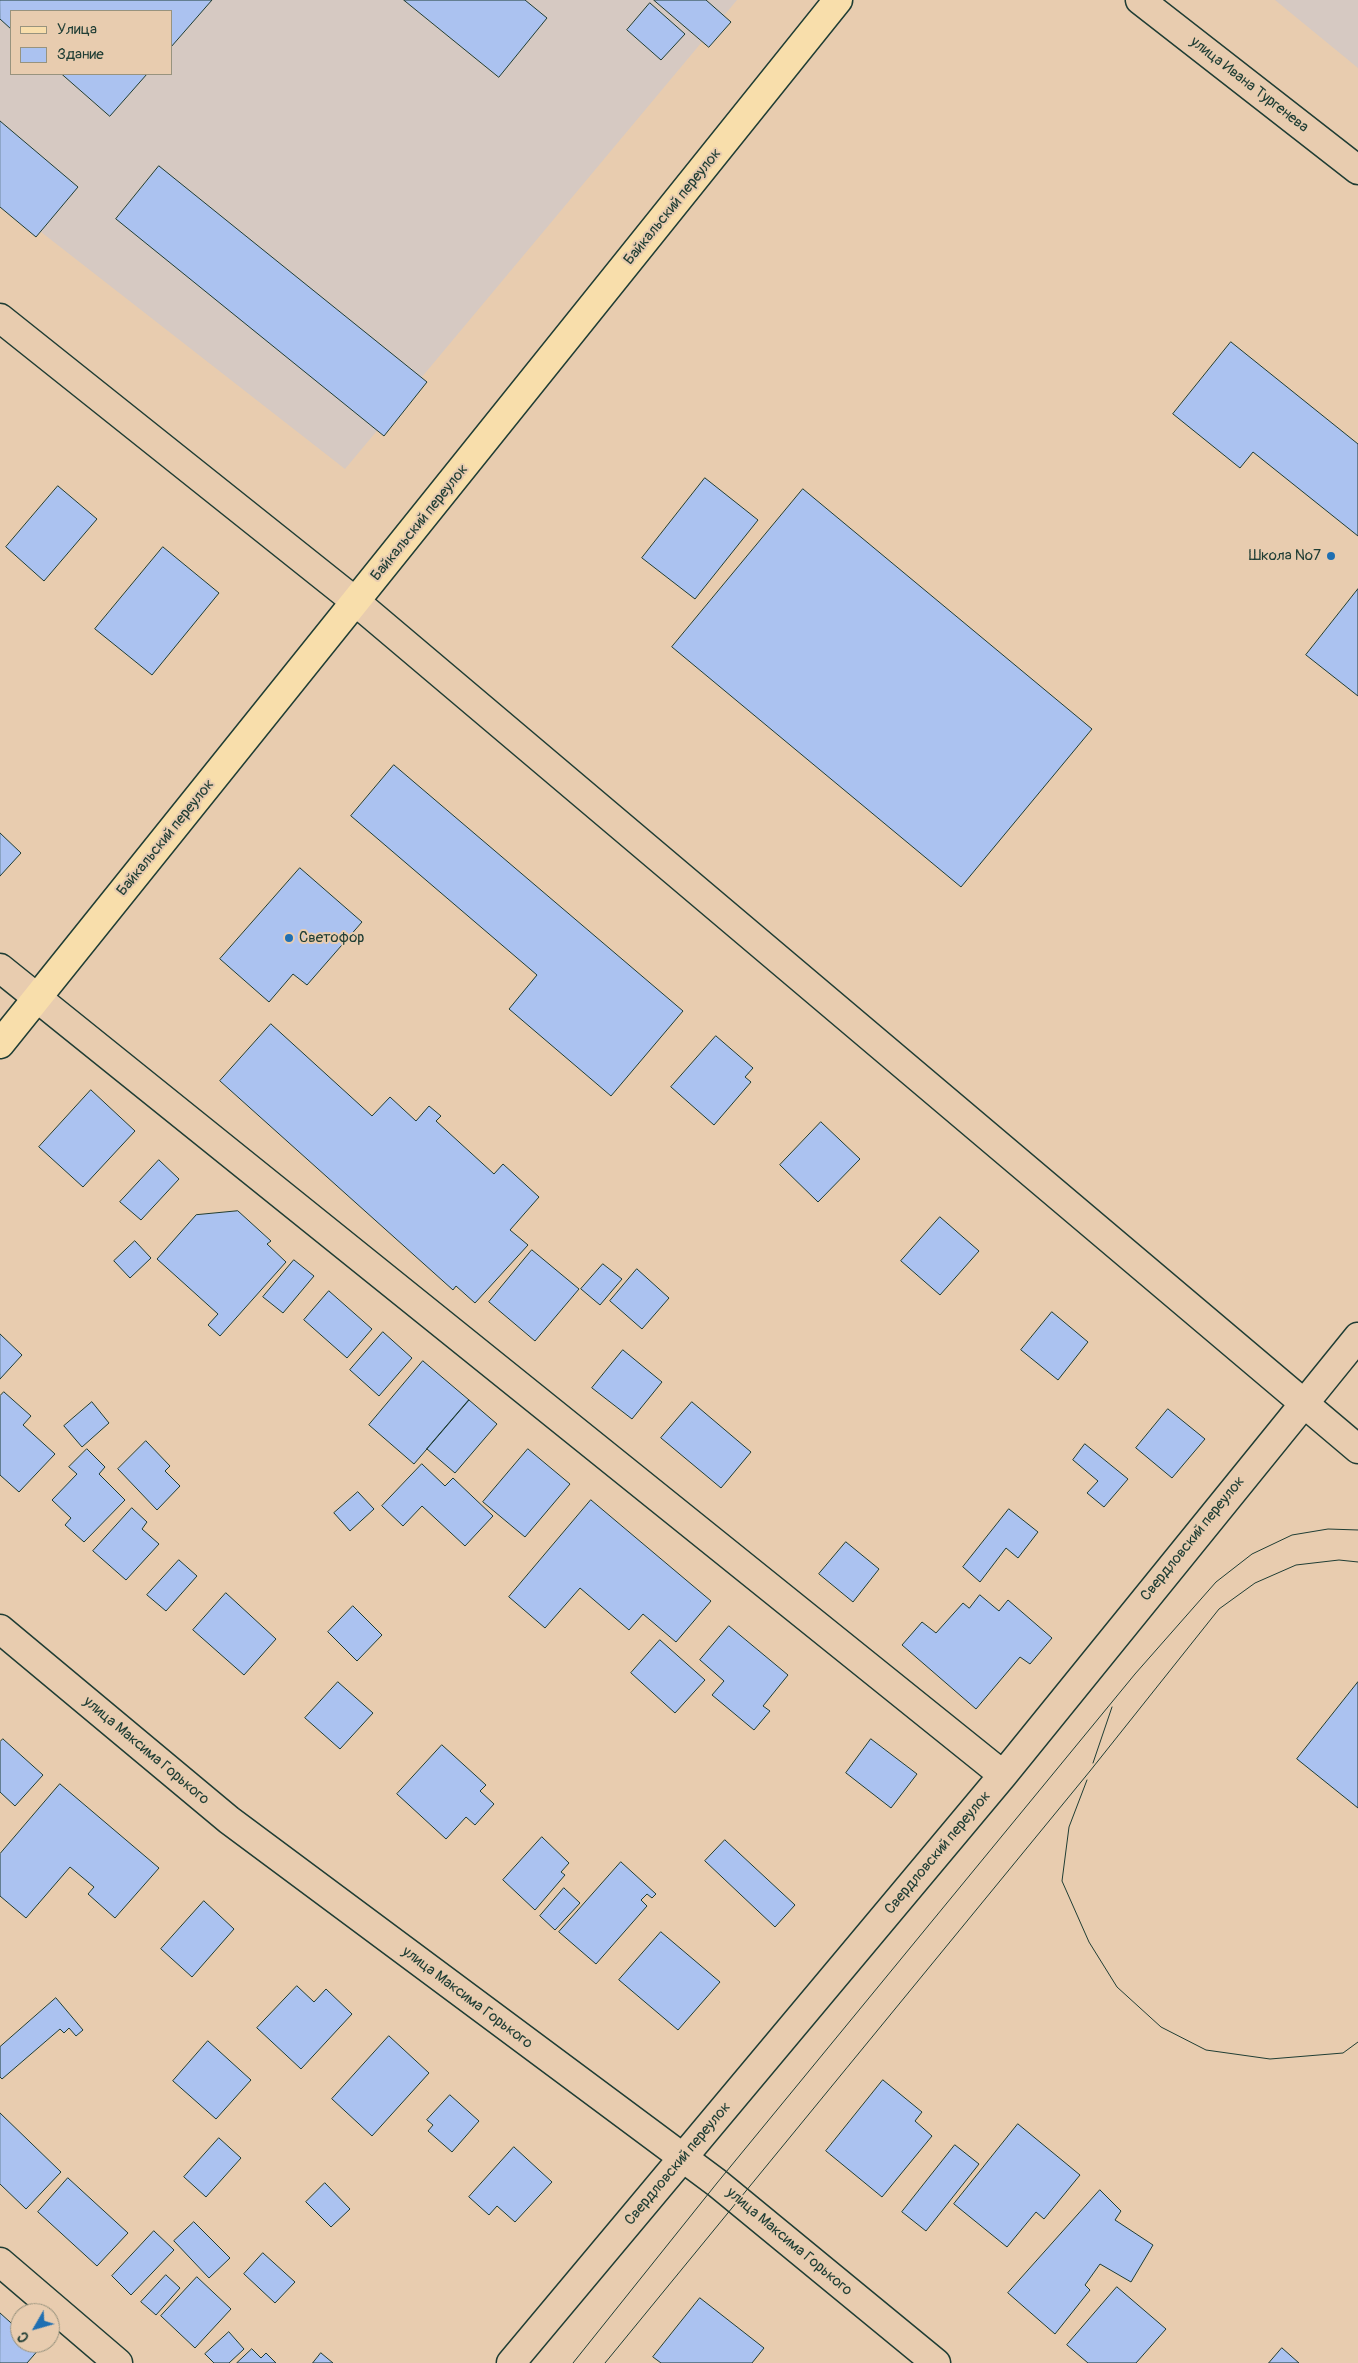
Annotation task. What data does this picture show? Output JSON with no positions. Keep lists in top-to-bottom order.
{
  "streets": {
    "main road": ["Байкальский переулок"],
    "street": ["улица Ивана Тургенева", "Свердловский переулок", "улица Максима Горького"]
  },
  "crossings": [
    ["Свердловский переулок", "улица Максима Горького"]
  ],
  "places": ["Школа №7", "Светофор"],
  "legend": ["Улица", "Здание"],
  "north": "bottom left"
}
